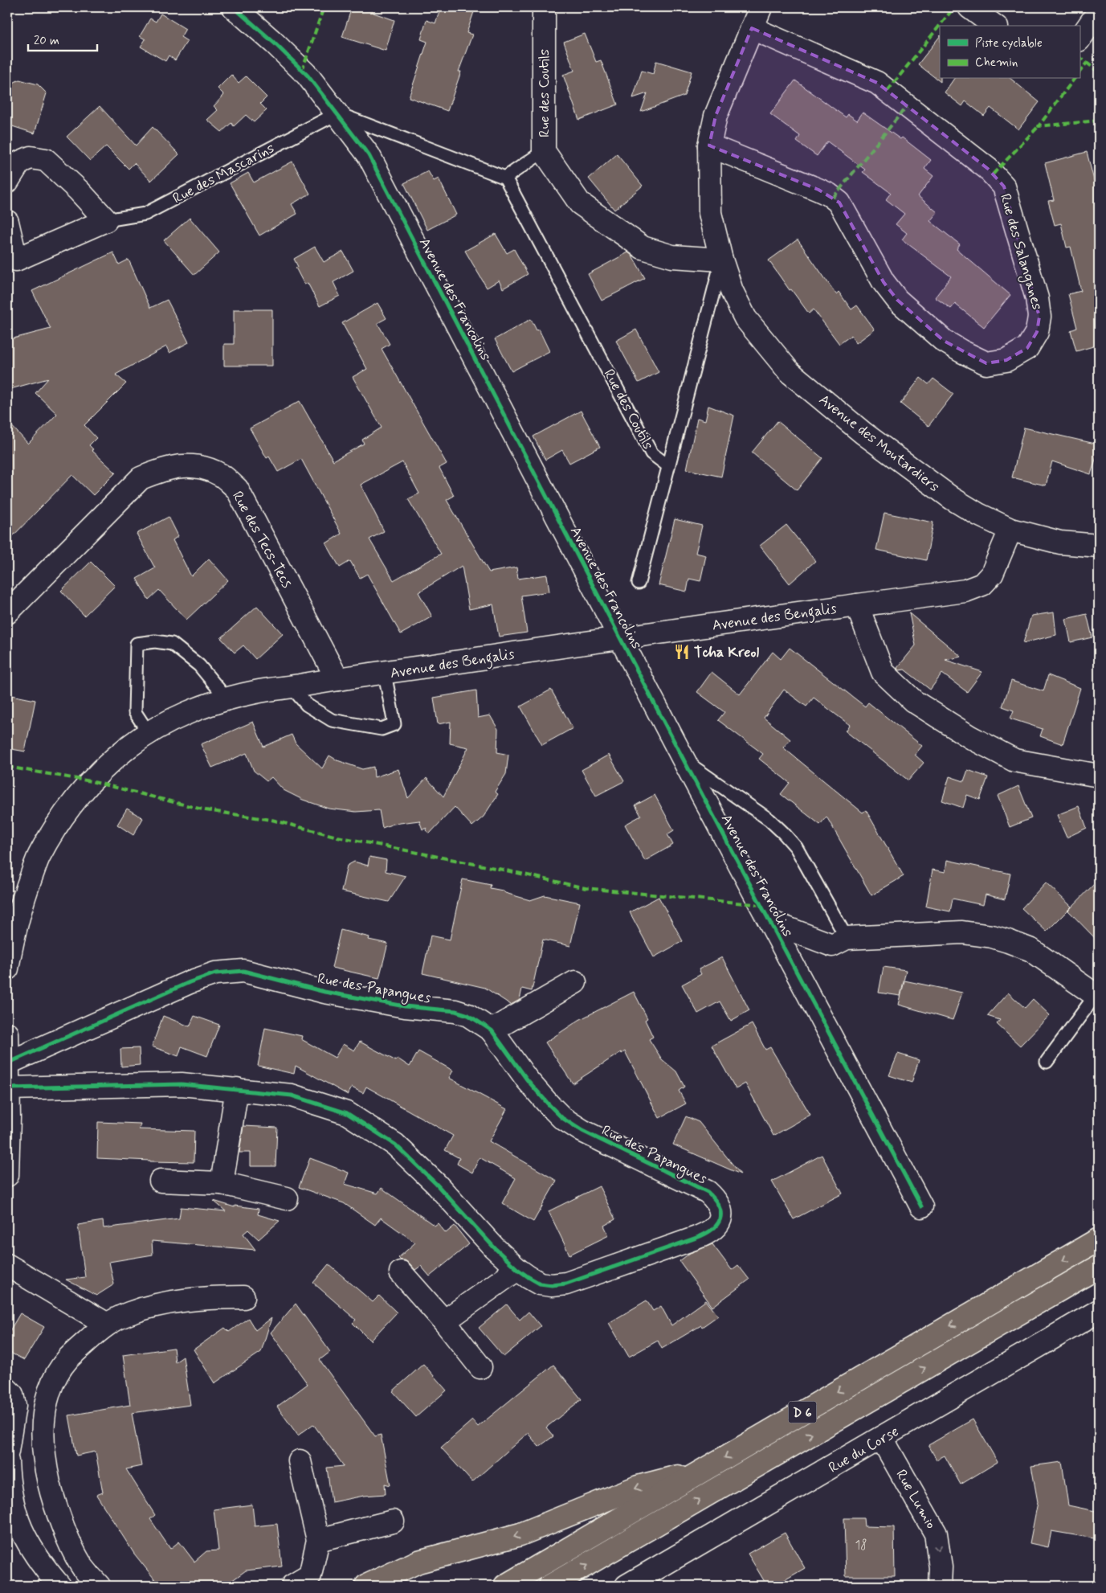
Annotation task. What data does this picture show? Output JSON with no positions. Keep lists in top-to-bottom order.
{
  "streets": {
    "main road": ["D 6"],
    "street": [
      "Rue des Coutils",
      "Rue des Mascarins",
      "Rue des Salanganes",
      "Avenue des Francolins",
      "Avenue des Moutardiers",
      "Rue des Tecs-Tecs",
      "Avenue des Bengalis",
      "Rue des Papangues",
      "Rue du Corse",
      "Rue Lumio"
    ]
  },
  "crossings": [
    ["Rue des Coutils", "Avenue des Moutardiers"],
    ["Rue des Mascarins", "Avenue des Francolins"],
    ["Rue des Salanganes", "Avenue des Moutardiers"],
    ["Avenue des Francolins", "Avenue des Bengalis"],
    ["Avenue des Moutardiers", "Avenue des Bengalis"],
    ["Rue des Tecs-Tecs", "Avenue des Bengalis"],
    ["Rue du Corse", "Rue Lumio"]
  ],
  "one_way": ["Rue Lumio"],
  "places": {
    "restaurant": ["Tcha Kreol"]
  },
  "house_numbers": ["18"],
  "legend": ["Piste cyclable", "Chemin"],
  "scale_bar": "20 m"
}
